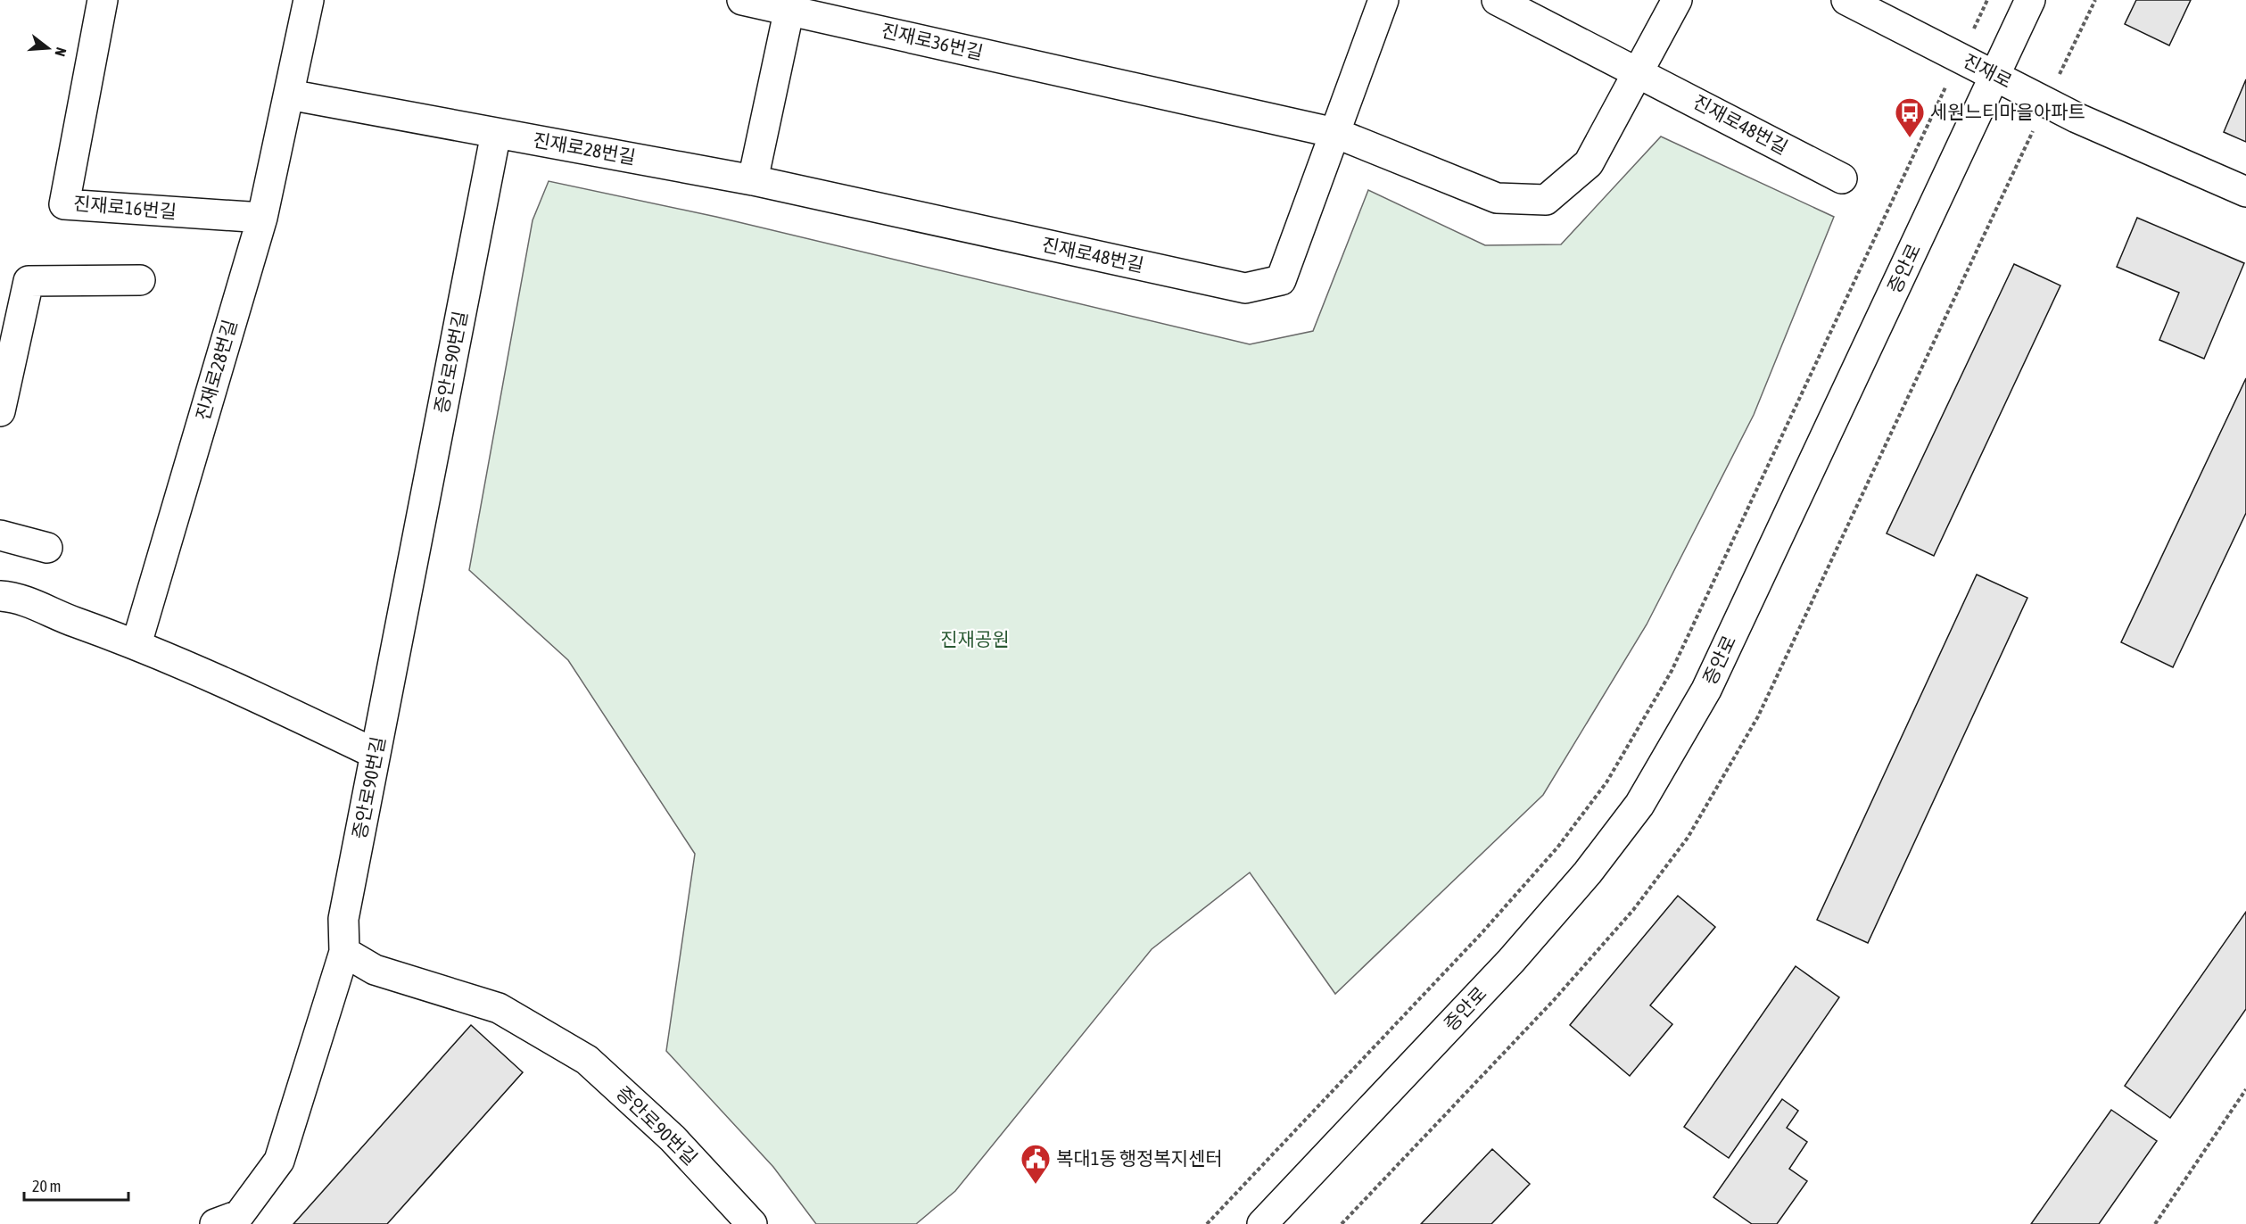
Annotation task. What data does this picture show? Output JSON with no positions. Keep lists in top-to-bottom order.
{
  "streets": {
    "street": [
      "진재로36번길",
      "진재로",
      "진재로48번길",
      "진재로28번길",
      "진재로16번길",
      "증안로",
      "증안로90번길"
    ]
  },
  "crossings": [
    ["진재로36번길", "진재로48번길"],
    ["진재로", "증안로"],
    ["진재로48번길", "진재로28번길"],
    ["진재로28번길", "진재로16번길"],
    ["진재로28번길", "증안로90번길"]
  ],
  "parks": ["진재공원"],
  "places": {
    "bus stop": ["세원느티마을아파트"],
    "public building": ["복대1동 행정복지센터"]
  },
  "scale_bar": "20 m",
  "north": "right"
}
